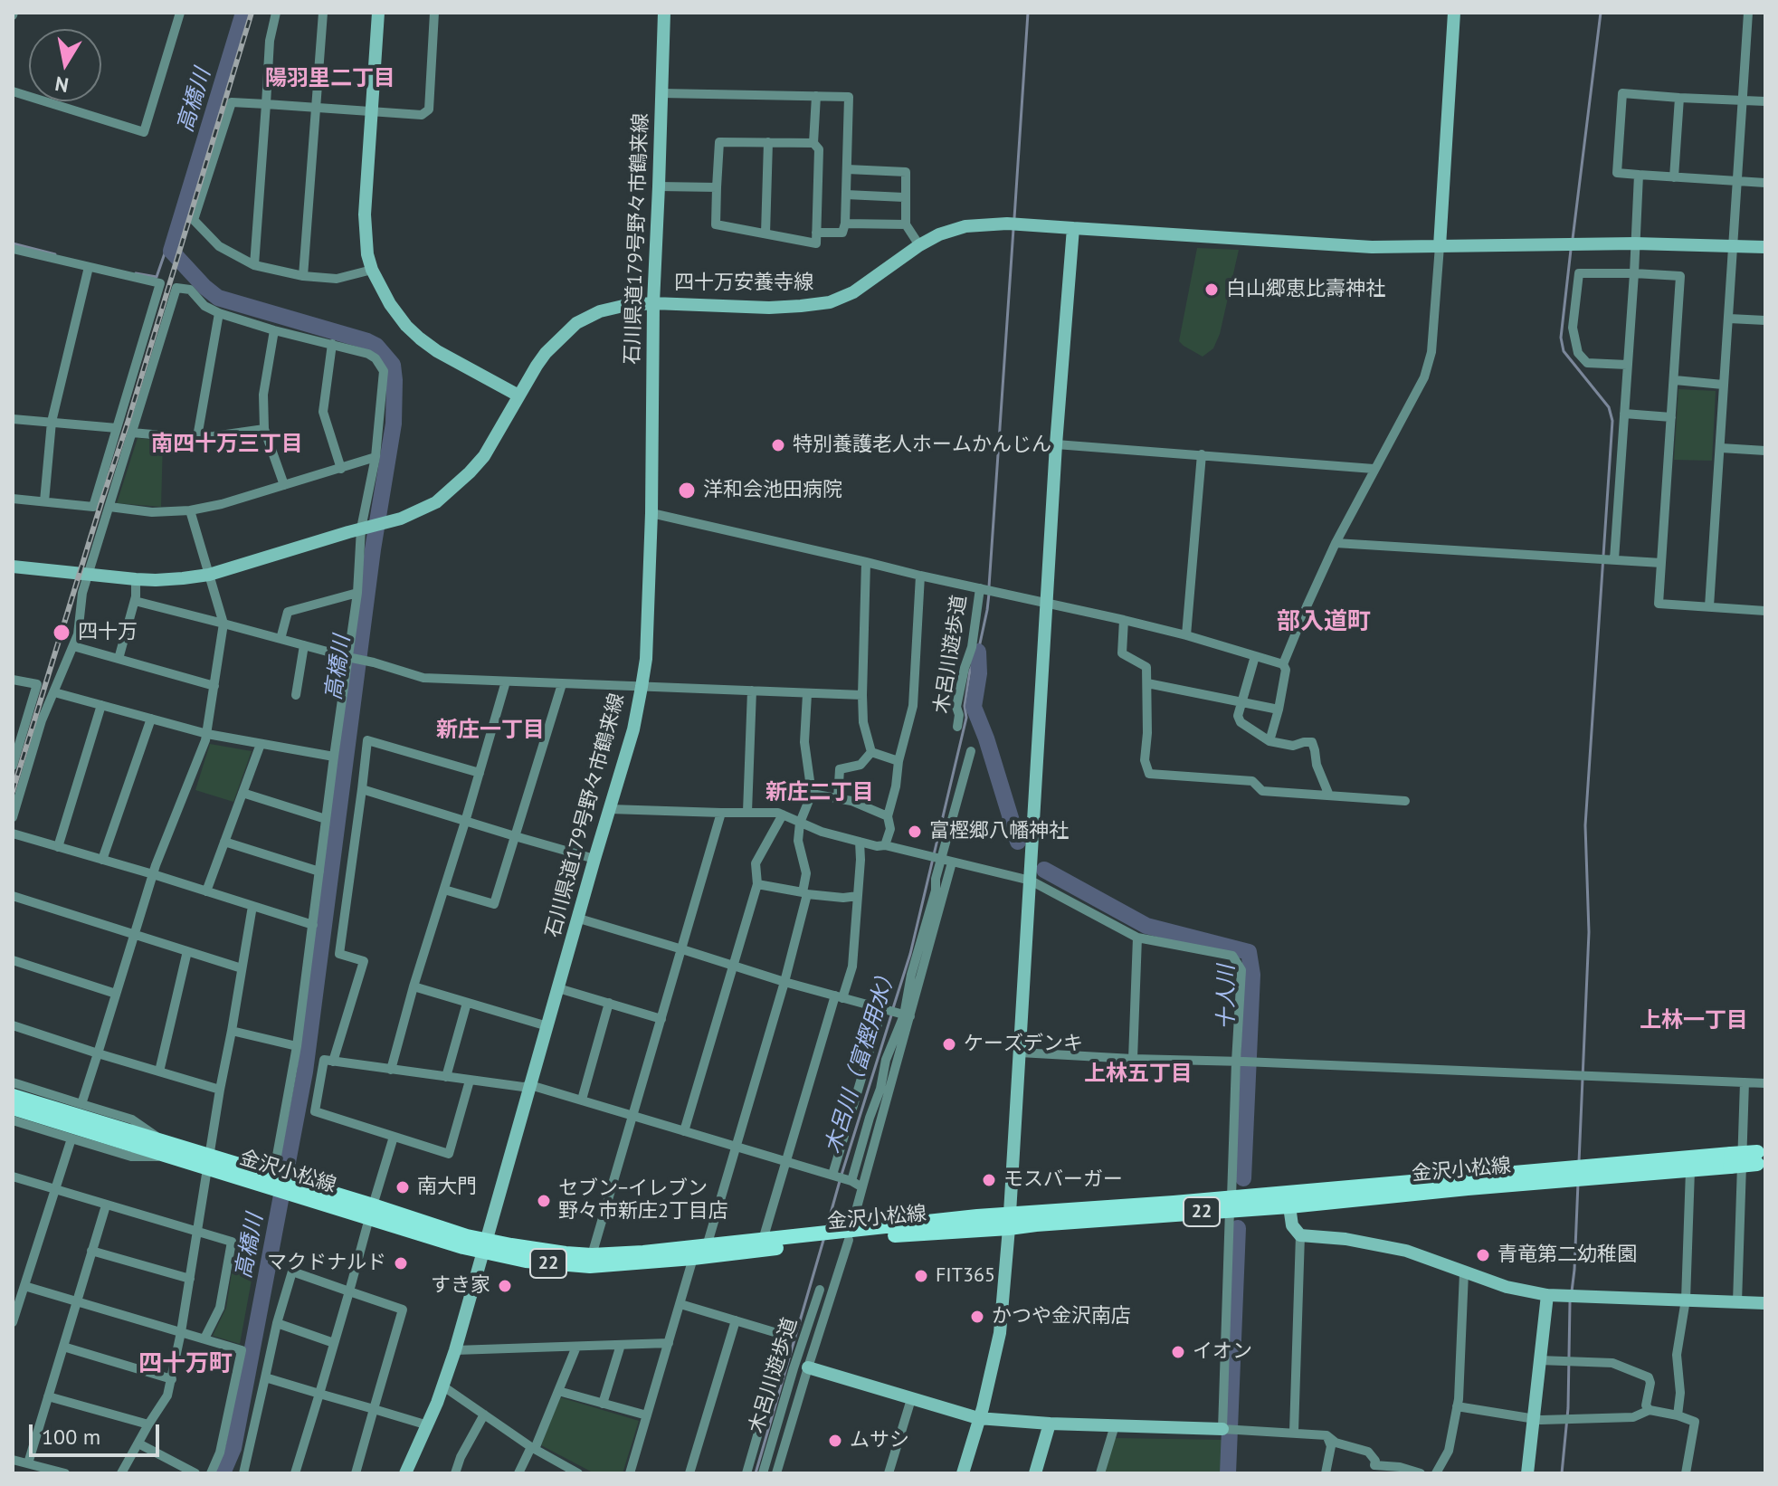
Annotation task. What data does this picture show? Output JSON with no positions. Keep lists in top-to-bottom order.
{
  "streets": {
    "main road": ["金沢小松線", "22"],
    "street": ["石川県道179号野々市鶴来線", "四十万安養寺線", "木呂川遊歩道"]
  },
  "crossings": [
    ["石川県道179号野々市鶴来線", "四十万安養寺線"],
    ["石川県道179号野々市鶴来線", "金沢小松線"]
  ],
  "districts": [
    "陽羽里二丁目",
    "南四十万三丁目",
    "部入道町",
    "新庄一丁目",
    "新庄二丁目",
    "上林一丁目",
    "上林五丁目",
    "四十万町"
  ],
  "water": ["高橋川", "十人川", "木呂川（富樫用水）"],
  "places": [
    "白山郷恵比壽神社",
    "特別養護老人ホームかんじん",
    "洋和会池田病院",
    "四十万",
    "富樫郷八幡神社",
    "ケーズデンキ",
    "モスバーガー",
    "南大門",
    "セブン−イレブン 野々市新庄2丁目店",
    "青竜第二幼稚園",
    "マクドナルド",
    "FIT365",
    "すき家",
    "かつや金沢南店",
    "イオン",
    "ムサシ"
  ],
  "scale_bar": "100 m",
  "north": "bottom"
}
